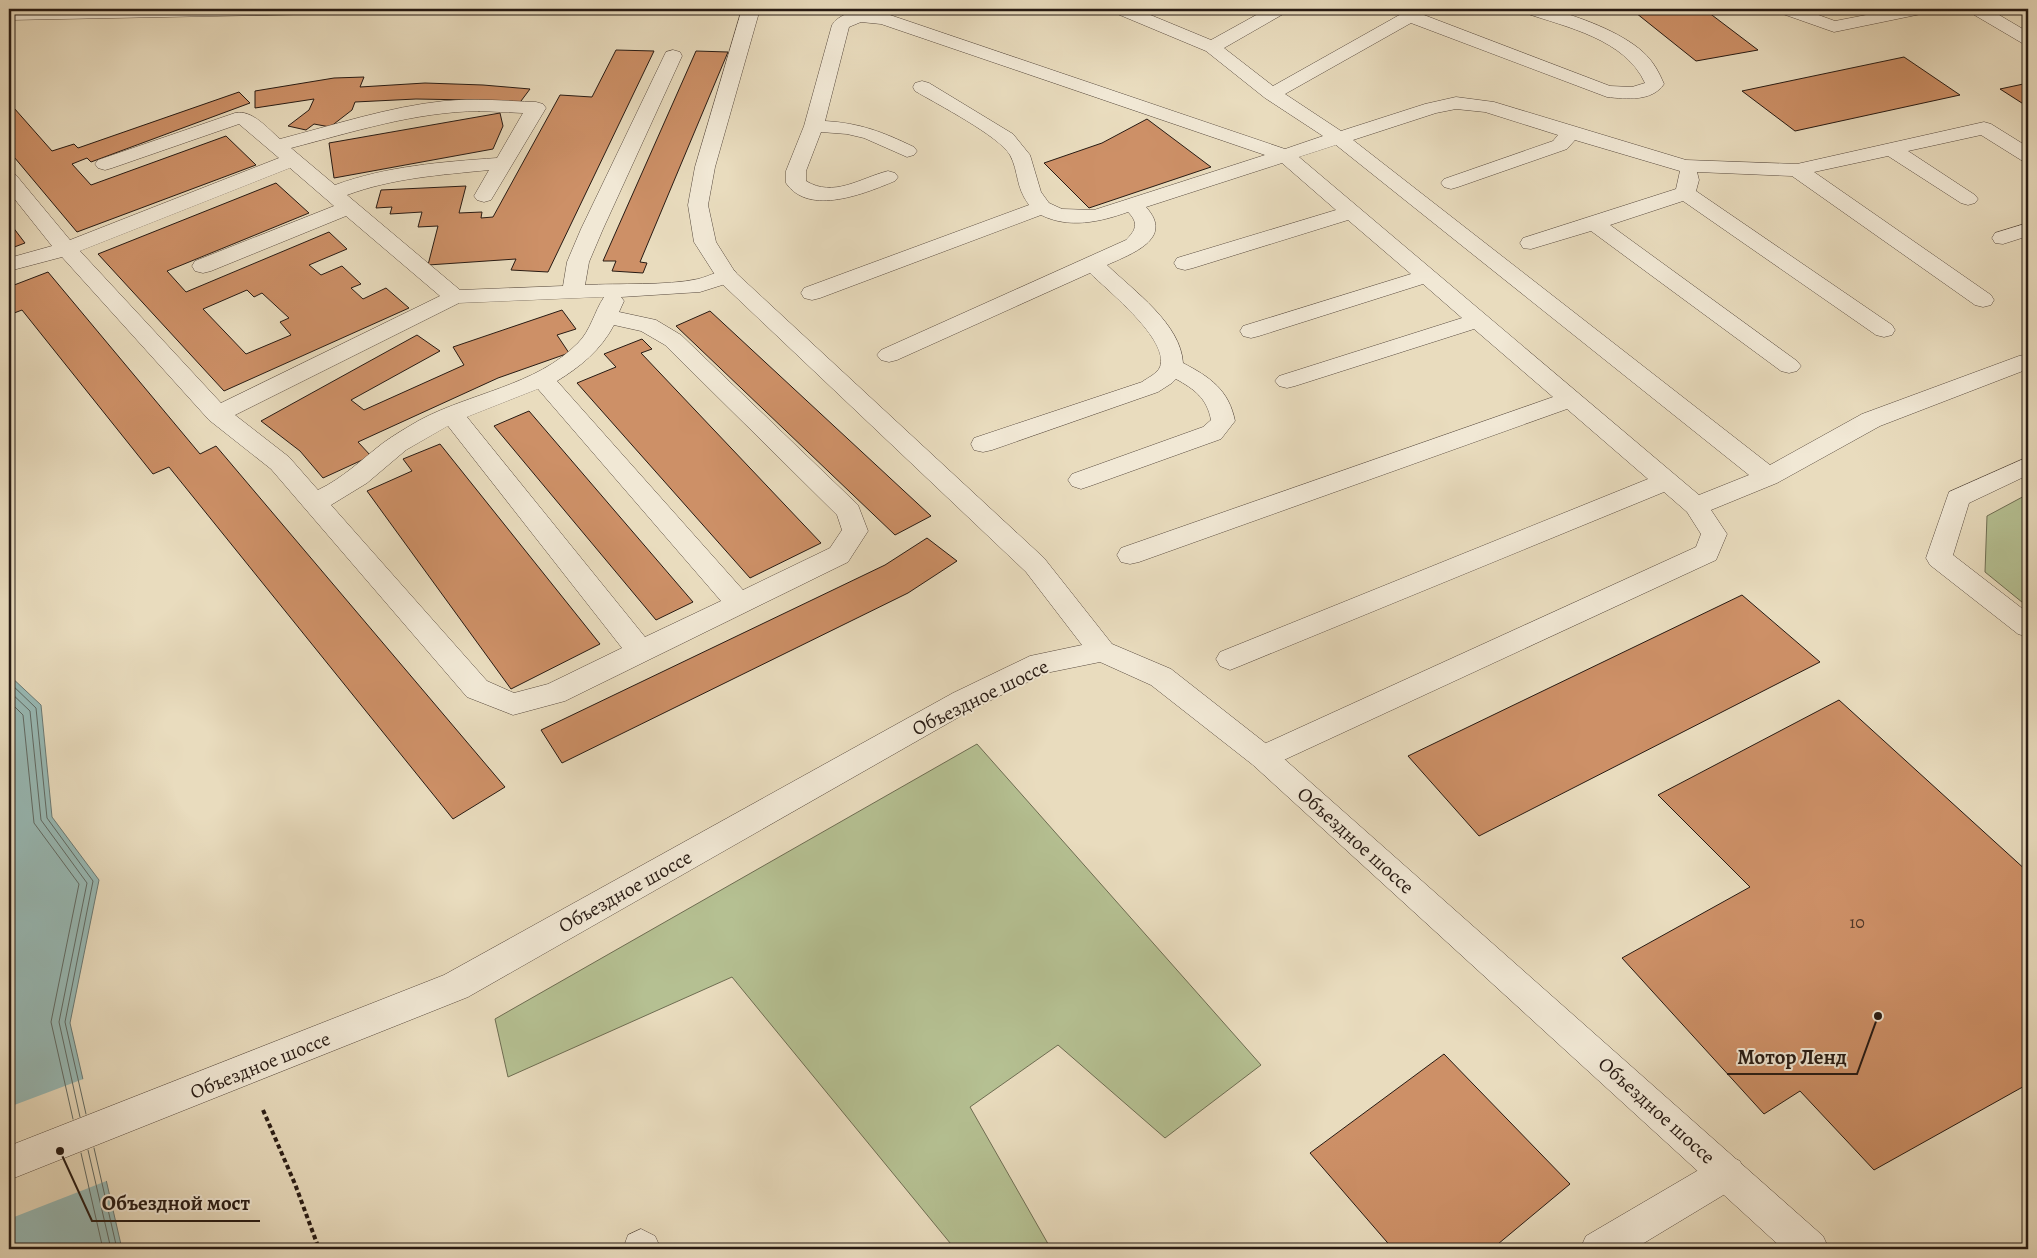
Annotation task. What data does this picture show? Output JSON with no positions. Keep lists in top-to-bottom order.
{
  "streets": {
    "street": ["Объездное шоссе"]
  },
  "places": ["Мотор Ленд", "Объездной мост"],
  "house_numbers": ["10"]
}
